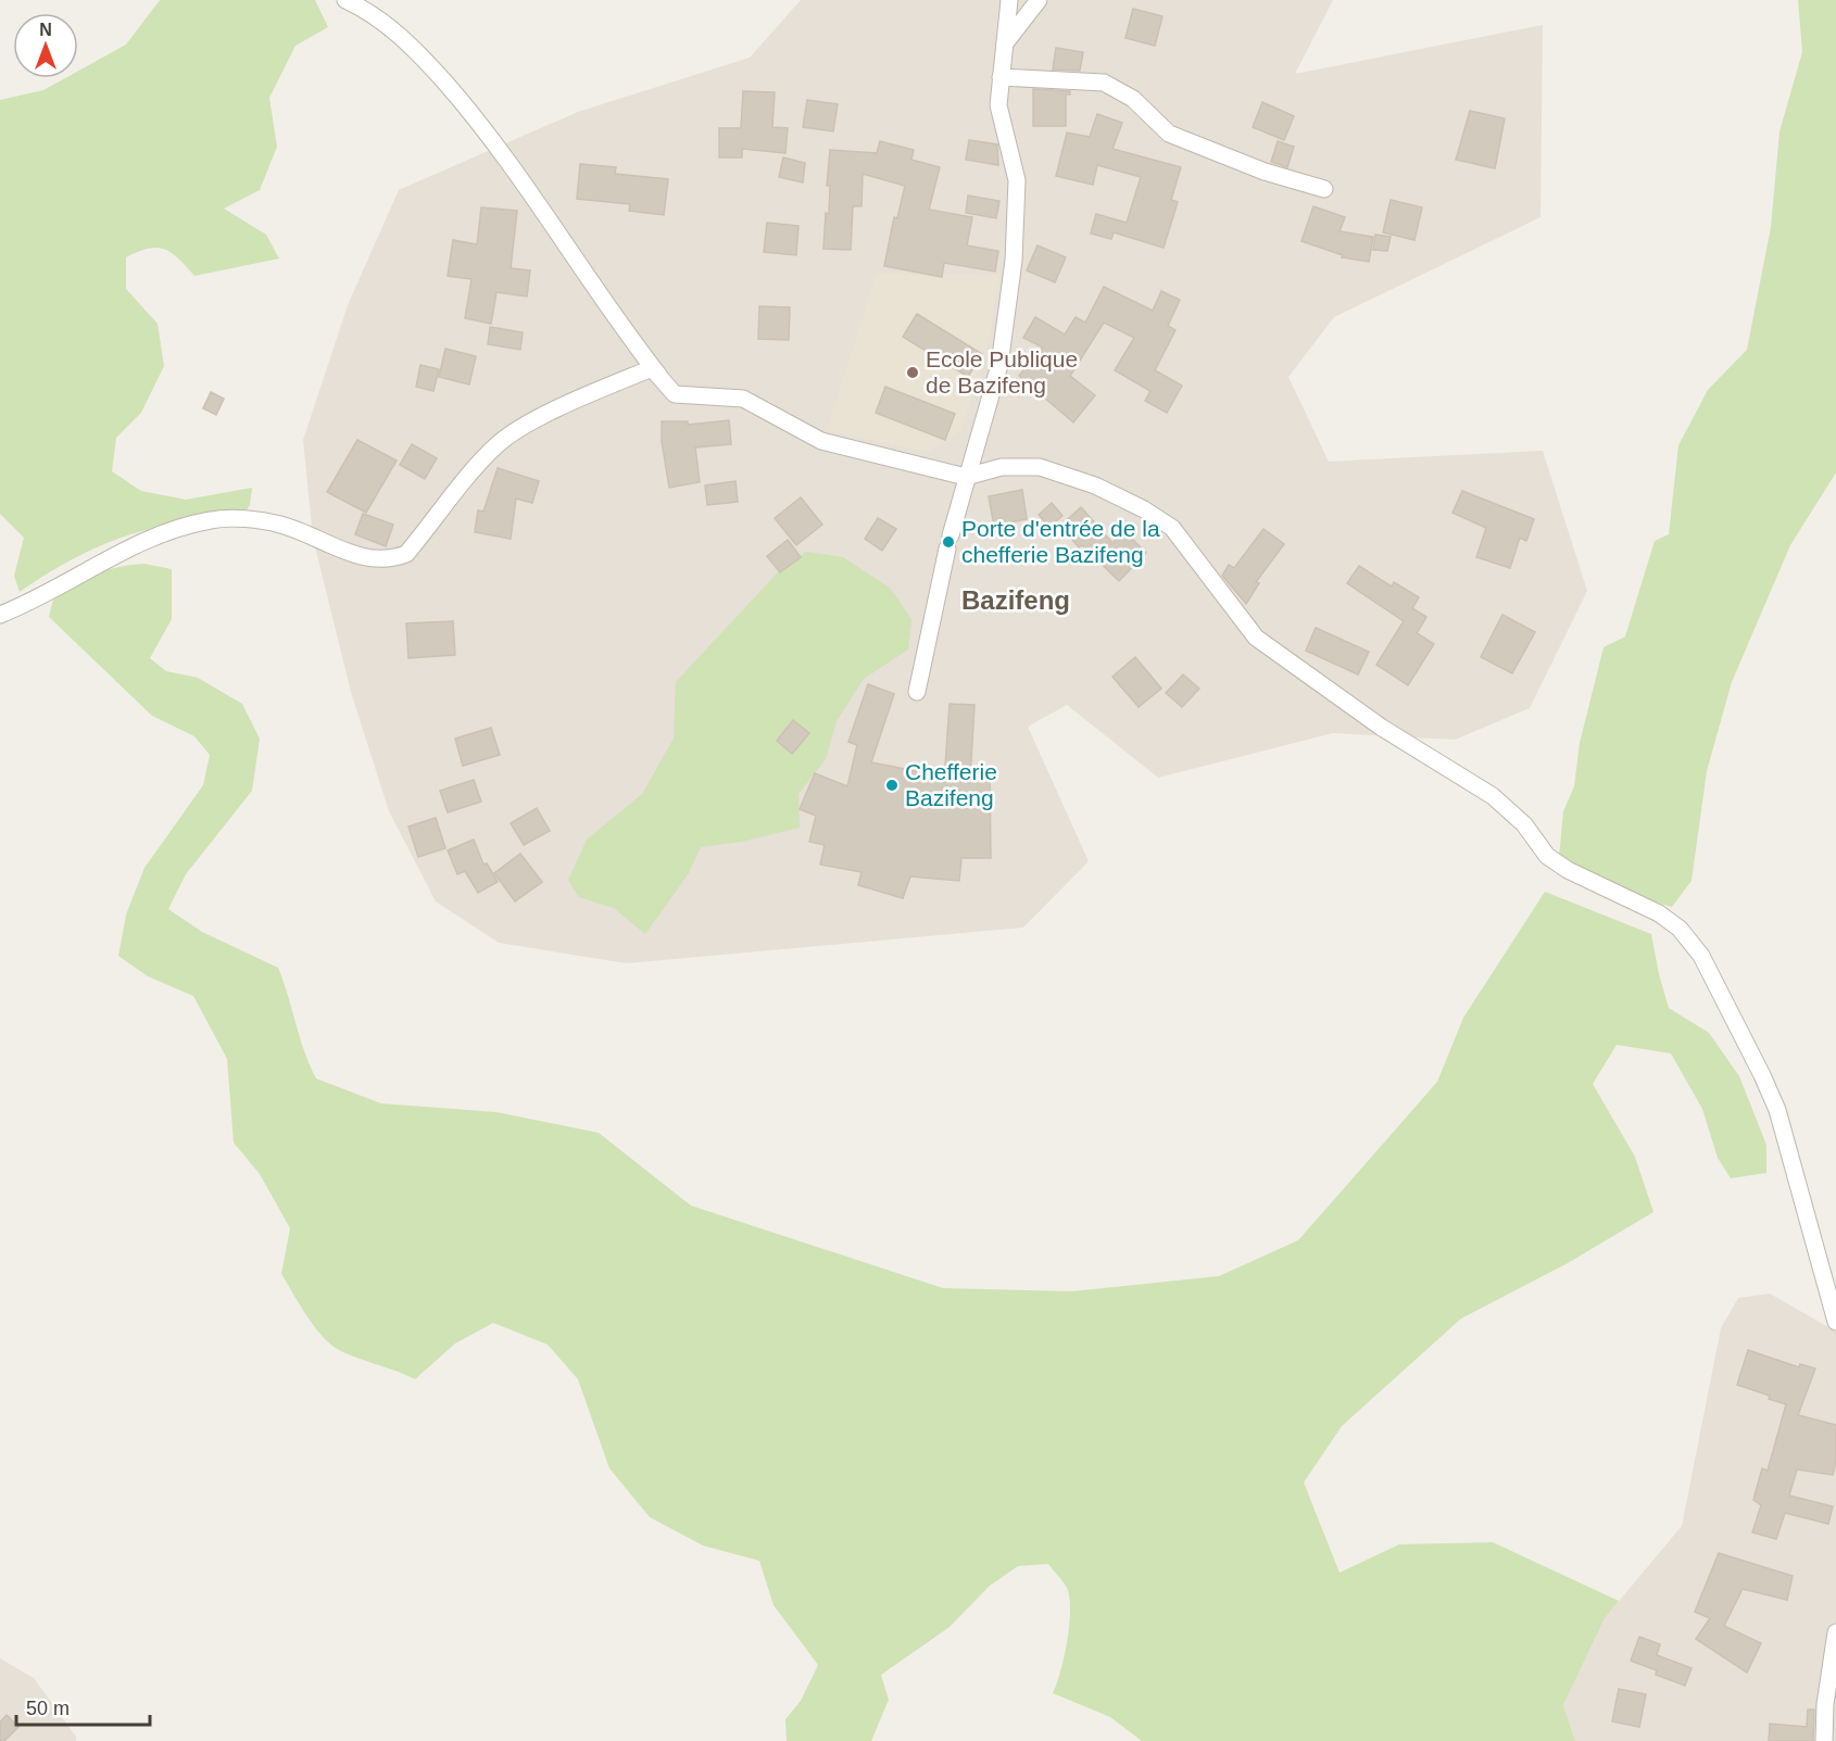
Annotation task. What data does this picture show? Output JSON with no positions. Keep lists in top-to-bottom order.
{
  "districts": ["Bazifeng"],
  "places": ["Ecole Publique de Bazifeng", "Porte d'entrée de la chefferie Bazifeng", "Chefferie Bazifeng"],
  "scale_bar": "50 m",
  "north": "top"
}
